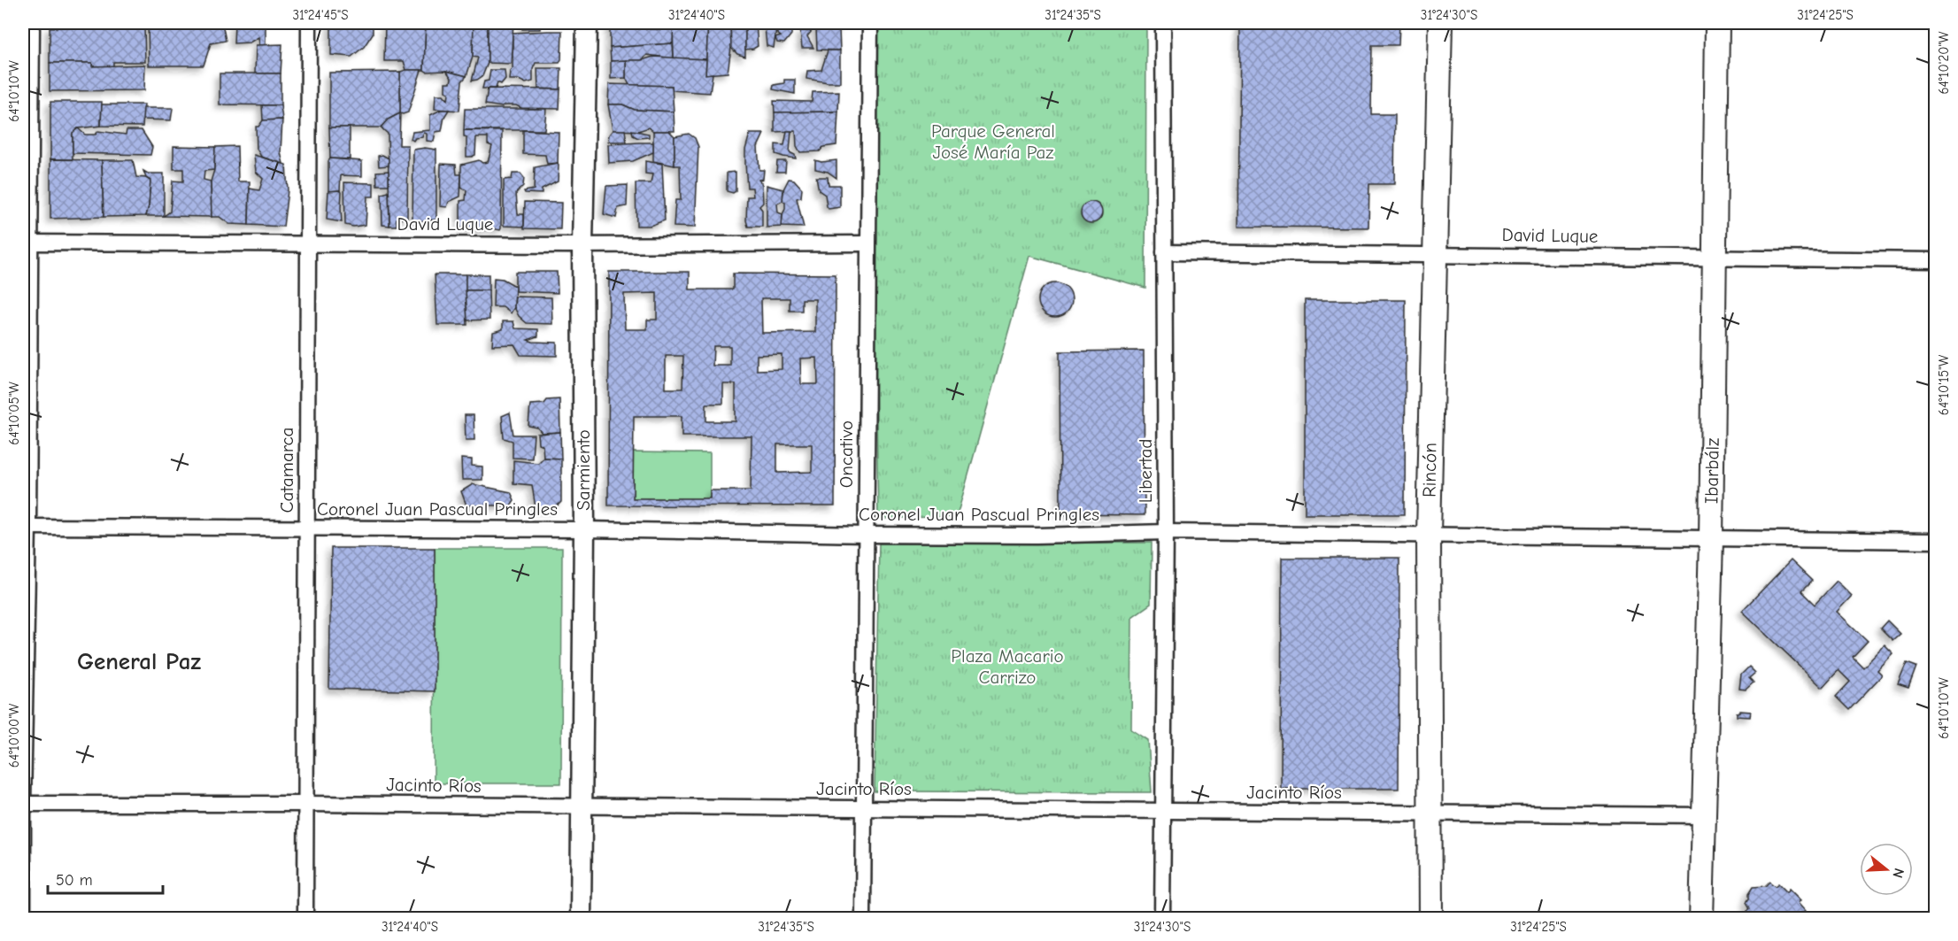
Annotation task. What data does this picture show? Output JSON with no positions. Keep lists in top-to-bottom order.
{
  "streets": {
    "main road": ["Sarmiento", "Rincón", "Ibarbálz"],
    "street": [
      "David Luque",
      "Oncativo",
      "Catamarca",
      "Libertad",
      "Coronel Juan Pascual Pringles",
      "Jacinto Ríos"
    ]
  },
  "crossings": [
    ["David Luque", "Oncativo"],
    ["David Luque", "Catamarca"],
    ["David Luque", "Sarmiento"],
    ["David Luque", "Rincón"],
    ["David Luque", "Libertad"],
    ["David Luque", "Ibarbálz"],
    ["Oncativo", "Coronel Juan Pascual Pringles"],
    ["Oncativo", "Jacinto Ríos"],
    ["Catamarca", "Coronel Juan Pascual Pringles"],
    ["Catamarca", "Jacinto Ríos"],
    ["Sarmiento", "Coronel Juan Pascual Pringles"],
    ["Sarmiento", "Jacinto Ríos"],
    ["Rincón", "Coronel Juan Pascual Pringles"],
    ["Rincón", "Jacinto Ríos"],
    ["Libertad", "Coronel Juan Pascual Pringles"],
    ["Libertad", "Jacinto Ríos"],
    ["Ibarbálz", "Coronel Juan Pascual Pringles"],
    ["Ibarbálz", "Jacinto Ríos"]
  ],
  "districts": ["General Paz"],
  "parks": ["Parque General José María Paz", "Plaza Macario Carrizo"],
  "scale_bar": "50 m",
  "north": "right",
  "coordinates": [
    "31°24'45\"S",
    "31°24'40\"S",
    "31°24'35\"S",
    "31°24'30\"S",
    "31°24'25\"S",
    "64°10'20\"W",
    "64°10'10\"W",
    "64°10'15\"W",
    "64°10'05\"W",
    "64°10'00\"W"
  ]
}
